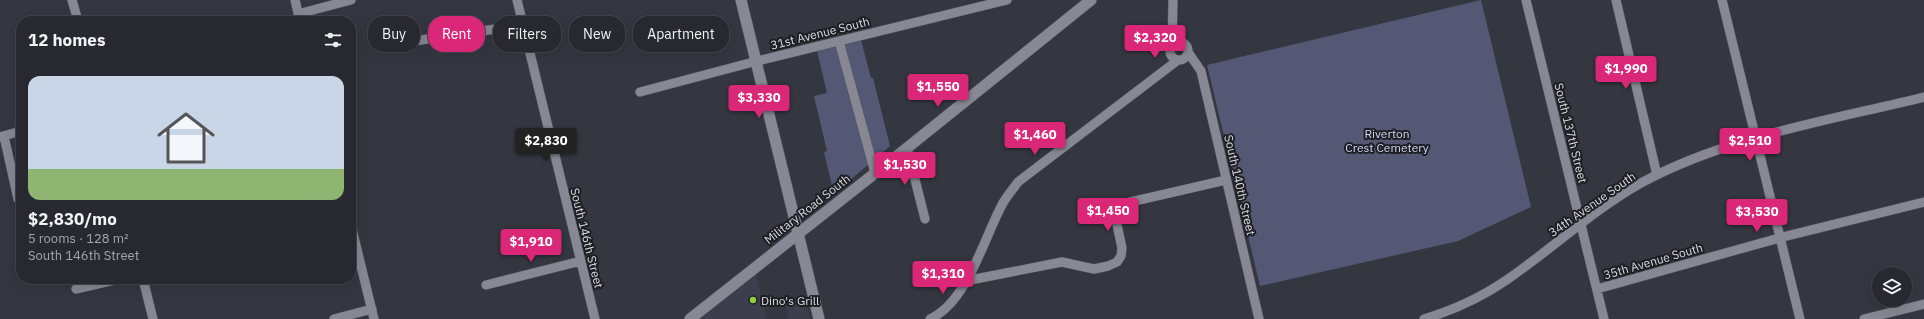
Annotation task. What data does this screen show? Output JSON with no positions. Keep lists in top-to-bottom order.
{
  "streets": {
    "street": [
      "31st Avenue South",
      "South 137th Street",
      "South 140th Street",
      "34th Avenue South",
      "Military Road South",
      "South 146th Street",
      "35th Avenue South"
    ]
  },
  "crossings": [
    ["South 137th Street", "34th Avenue South"],
    ["South 137th Street", "35th Avenue South"]
  ],
  "parks": ["Riverton Crest Cemetery"],
  "places": ["Dino's Grill"],
  "page": {
    "chip": [
      "Buy",
      "Rent",
      "Filters",
      "New",
      "Apartment"
    ],
    "heading": "12 homes",
    "price": [
      "$2,320",
      "$1,990",
      "$1,550",
      "$3,330",
      "$1,460",
      "$2,830",
      "$2,510",
      "$1,530",
      "$1,450",
      "$3,530",
      "$1,910",
      "$1,310"
    ],
    "list": [
      {
        "name": "$2,830/mo",
        "note": "5 rooms · 128 m² · South 146th Street"
      }
    ]
  }
}
